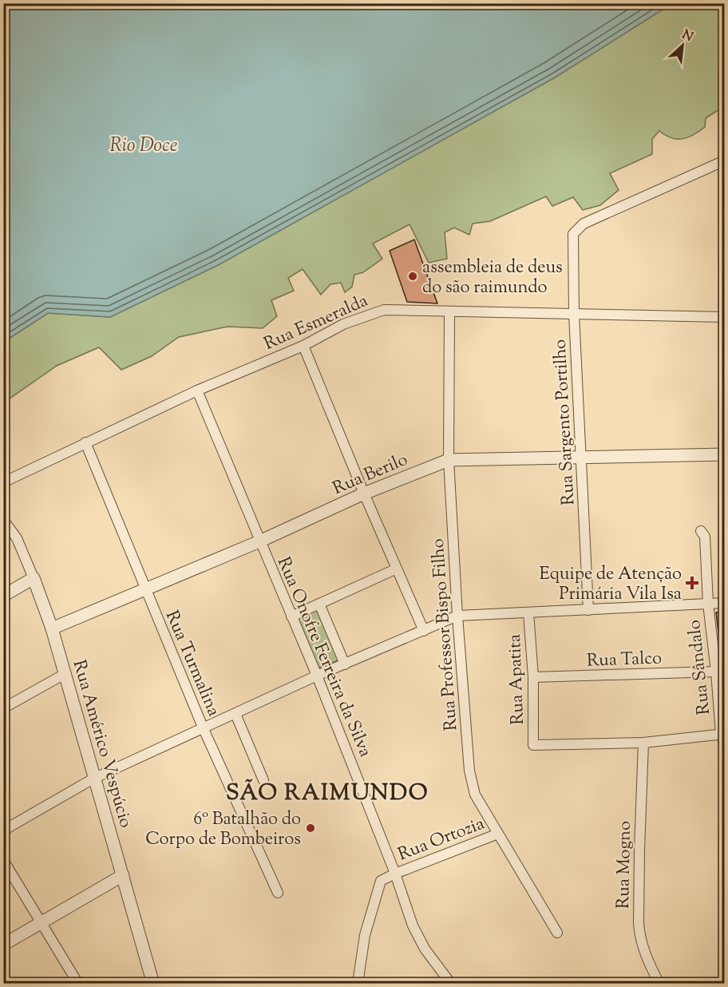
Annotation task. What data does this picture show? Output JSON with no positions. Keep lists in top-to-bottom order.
{
  "streets": {
    "street": [
      "Rua Esmeralda",
      "Rua Sargento Portilho",
      "Rua Berilo",
      "Rua Professor Bispo Filho",
      "Rua Onofre Ferreira da Silva",
      "Rua Talco",
      "Rua Turmalina",
      "Rua Sândalo",
      "Rua Apatita",
      "Rua Américo Vespúcio",
      "Rua Ortozia",
      "Rua Mogno"
    ]
  },
  "crossings": [
    ["Rua Esmeralda", "Rua Sargento Portilho"],
    ["Rua Esmeralda", "Rua Professor Bispo Filho"],
    ["Rua Esmeralda", "Rua Onofre Ferreira da Silva"],
    ["Rua Esmeralda", "Rua Turmalina"],
    ["Rua Sargento Portilho", "Rua Berilo"],
    ["Rua Berilo", "Rua Professor Bispo Filho"],
    ["Rua Berilo", "Rua Onofre Ferreira da Silva"],
    ["Rua Berilo", "Rua Turmalina"],
    ["Rua Berilo", "Rua Américo Vespúcio"],
    ["Rua Professor Bispo Filho", "Rua Ortozia"],
    ["Rua Onofre Ferreira da Silva", "Rua Ortozia"],
    ["Rua Talco", "Rua Sândalo"],
    ["Rua Talco", "Rua Apatita"],
    ["Rua Apatita", "Rua Mogno"]
  ],
  "districts": ["SÃO RAIMUNDO"],
  "water": ["Rio Doce"],
  "places": {
    "other": ["assembleia de deus do são raimundo", "6º Batalhão do Corpo de Bombeiros"],
    "health": ["Equipe de Atenção Primária Vila Isa"]
  },
  "north": "top right"
}
